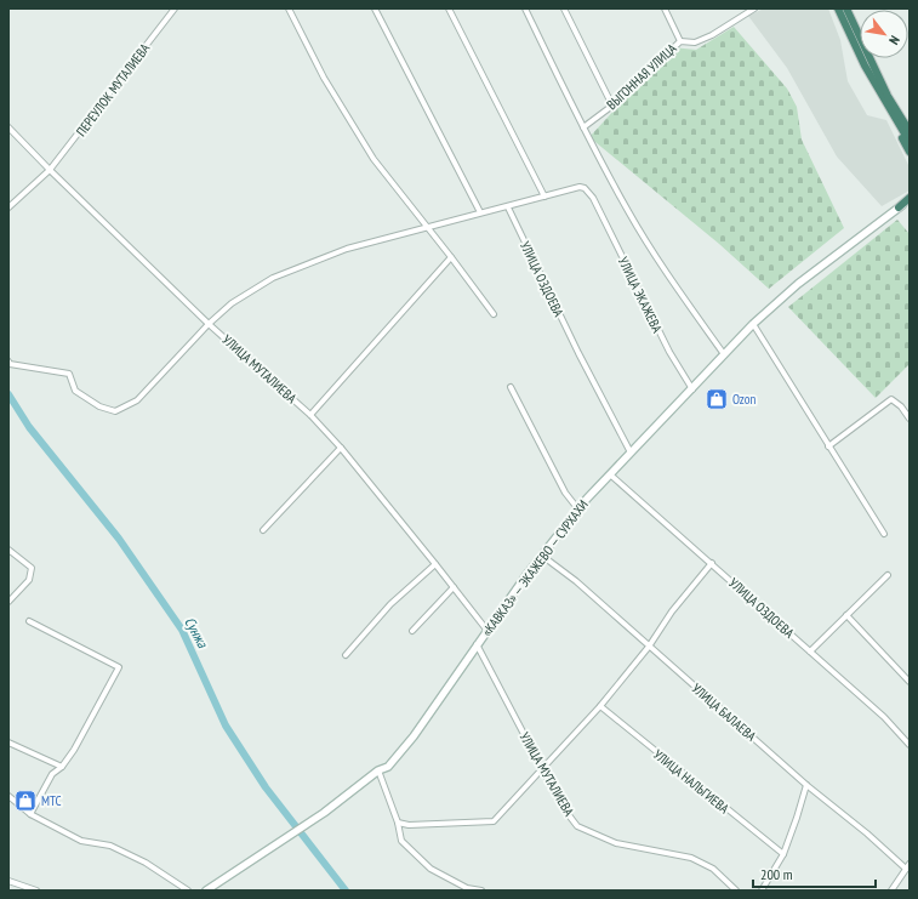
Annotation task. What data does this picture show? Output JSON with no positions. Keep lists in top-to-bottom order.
{
  "streets": {
    "main road": ["«КАВКАЗ» — ЭКАЖЕВО — СУРХАХИ"],
    "street": [
      "ВЫГОННАЯ УЛИЦА",
      "ПЕРЕУЛОК МУТАЛИЕВА",
      "УЛИЦА ОЗДОЕВА",
      "УЛИЦА ЭКАЖЕВА",
      "УЛИЦА МУТАЛИЕВА",
      "УЛИЦА БАЛАЕВА",
      "УЛИЦА НАЛЬГИЕВА"
    ]
  },
  "crossings": [
    ["ПЕРЕУЛОК МУТАЛИЕВА", "УЛИЦА МУТАЛИЕВА"],
    ["УЛИЦА ОЗДОЕВА", "«КАВКАЗ» — ЭКАЖЕВО — СУРХАХИ"],
    ["УЛИЦА ЭКАЖЕВА", "«КАВКАЗ» — ЭКАЖЕВО — СУРХАХИ"],
    ["УЛИЦА МУТАЛИЕВА", "«КАВКАЗ» — ЭКАЖЕВО — СУРХАХИ"],
    ["«КАВКАЗ» — ЭКАЖЕВО — СУРХАХИ", "УЛИЦА БАЛАЕВА"]
  ],
  "water": ["Сунжа"],
  "places": {
    "shop": ["Ozon", "МТС"]
  },
  "scale_bar": "200 m",
  "north": "bottom right"
}
